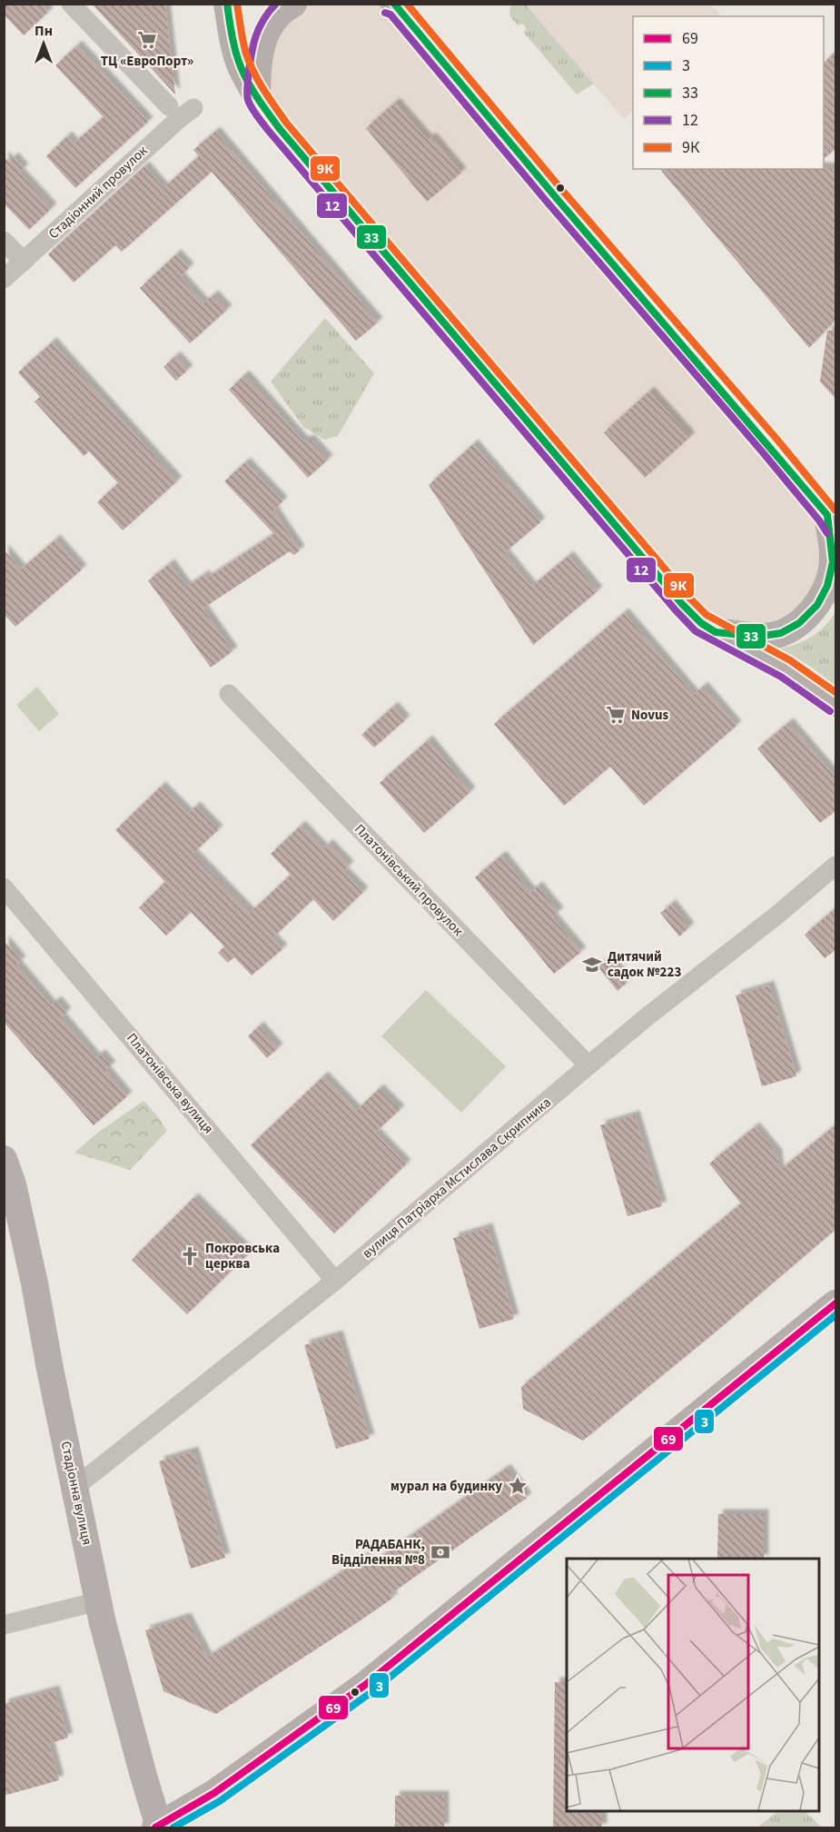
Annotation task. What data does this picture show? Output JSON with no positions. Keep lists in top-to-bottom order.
{
  "streets": {
    "street": [
      "Стадіонний провулок",
      "Платонівський провулок",
      "Платонівська вулиця",
      "вулиця Патріарха Мстислава Скрипника",
      "Стадіонна вулиця"
    ]
  },
  "crossings": [
    ["Платонівський провулок", "вулиця Патріарха Мстислава Скрипника"],
    ["Платонівська вулиця", "вулиця Патріарха Мстислава Скрипника"],
    ["вулиця Патріарха Мстислава Скрипника", "Стадіонна вулиця"]
  ],
  "places": {
    "supermarket": ["ТЦ «ЕвроПорт»", "Novus"],
    "school or university": ["Дитячий садок №223"],
    "church": ["Покровська церква"],
    "place": ["мурал на будинку"],
    "bank": ["РАДАБАНК, Відділення №8"]
  },
  "lines": [
    "transit line 33",
    "transit line 12",
    "transit line 9К",
    "transit line 69",
    "transit line 3"
  ],
  "legend": [
    "69",
    "3",
    "33",
    "12",
    "9К"
  ],
  "north": "top"
}
